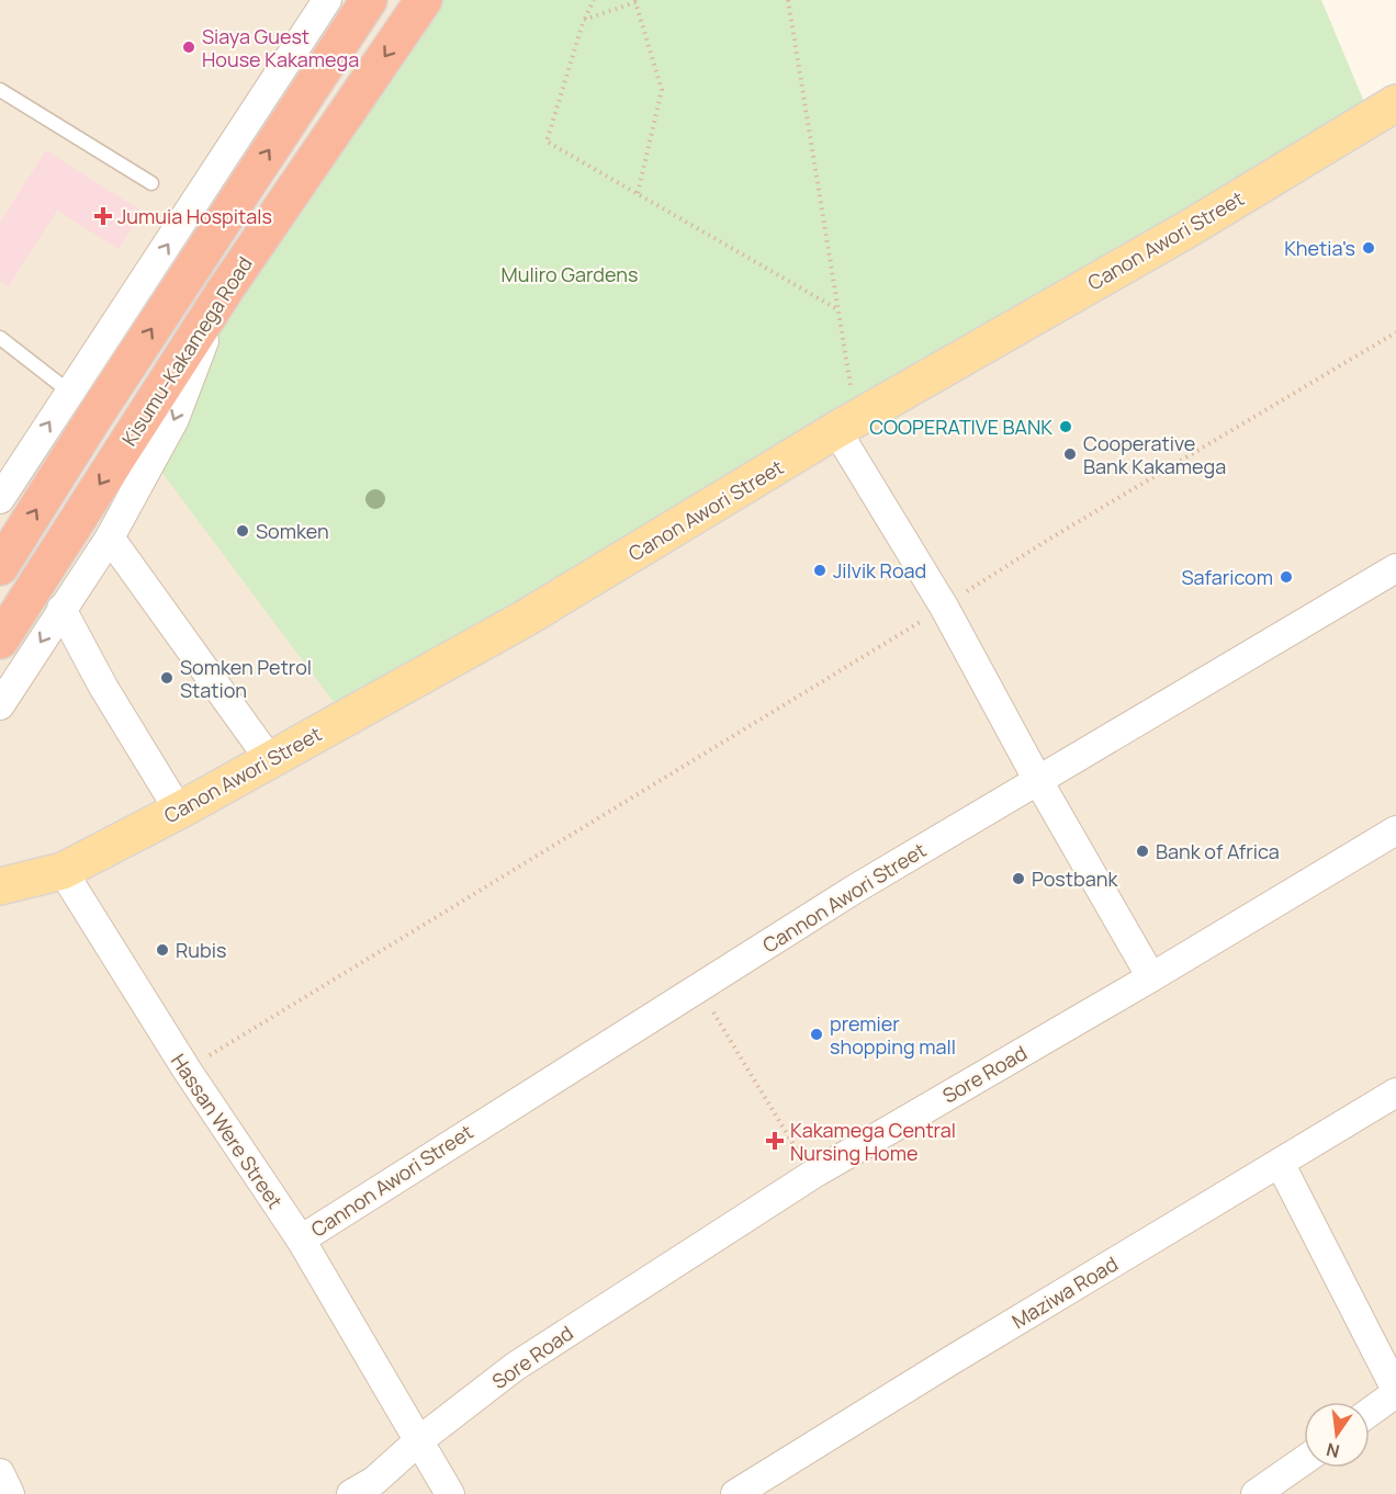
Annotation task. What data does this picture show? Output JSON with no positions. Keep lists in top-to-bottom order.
{
  "streets": {
    "highway": ["Kisumu-Kakamega Road"],
    "main road": ["Canon Awori Street"],
    "street": [
      "Cannon Awori Street",
      "Sore Road",
      "Hassan Were Street",
      "Maziwa Road"
    ]
  },
  "crossings": [
    ["Canon Awori Street", "Hassan Were Street"],
    ["Cannon Awori Street", "Hassan Were Street"],
    ["Sore Road", "Hassan Were Street"]
  ],
  "parks": ["Muliro Gardens"],
  "places": {
    "other": [
      "Siaya Guest House Kakamega",
      "Khetia's",
      "COOPERATIVE BANK",
      "Cooperative Bank Kakamega",
      "Somken",
      "Jilvik Road",
      "Safaricom",
      "Somken Petrol Station",
      "Bank of Africa",
      "Postbank",
      "Rubis",
      "premier shopping mall"
    ],
    "health": ["Jumuia Hospitals", "Kakamega Central Nursing Home"]
  },
  "north": "bottom"
}
